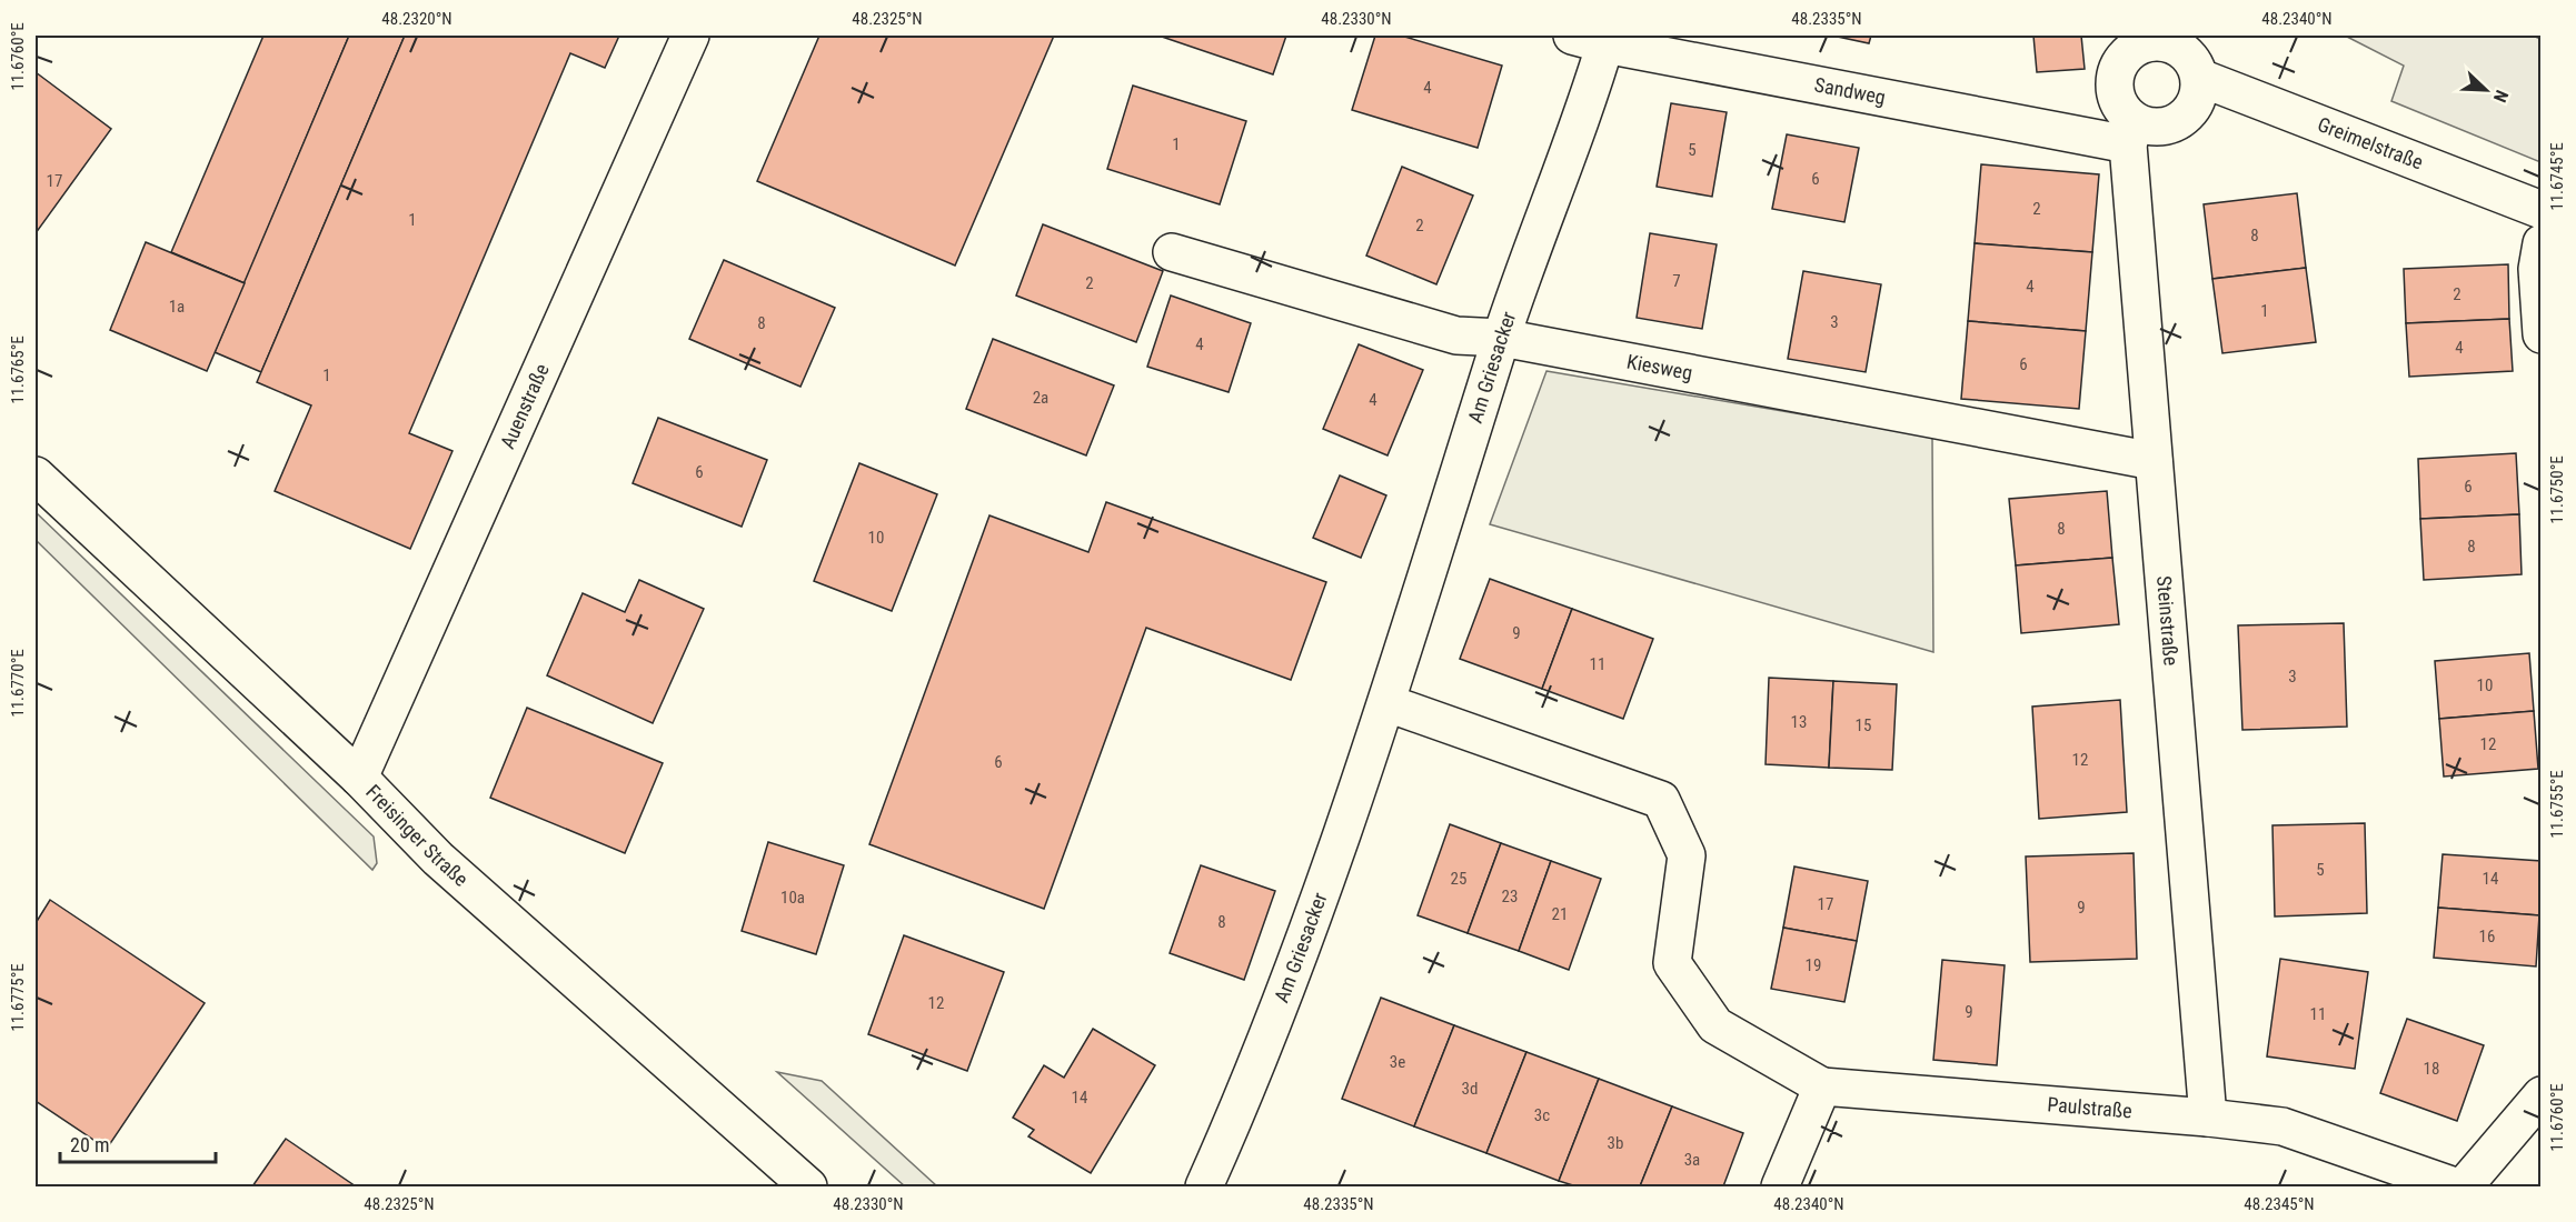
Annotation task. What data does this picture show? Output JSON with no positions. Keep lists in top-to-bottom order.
{
  "streets": {
    "street": [
      "Sandweg",
      "Greimelstraße",
      "Am Griesacker",
      "Kiesweg",
      "Auenstraße",
      "Steinstraße",
      "Freisinger Straße",
      "Paulstraße"
    ]
  },
  "crossings": [
    ["Sandweg", "Greimelstraße"],
    ["Sandweg", "Am Griesacker"],
    ["Sandweg", "Steinstraße"],
    ["Greimelstraße", "Steinstraße"],
    ["Am Griesacker", "Kiesweg"],
    ["Kiesweg", "Steinstraße"],
    ["Auenstraße", "Freisinger Straße"],
    ["Steinstraße", "Paulstraße"]
  ],
  "house_numbers": [
    "4",
    "1",
    "5",
    "6",
    "17",
    "2",
    "1",
    "2",
    "8",
    "7",
    "2",
    "4",
    "2",
    "1a",
    "1",
    "3",
    "8",
    "4",
    "4",
    "6",
    "1",
    "2a",
    "4",
    "6",
    "6",
    "8",
    "10",
    "8",
    "9",
    "11",
    "3",
    "10",
    "13",
    "15",
    "12",
    "12",
    "6",
    "5",
    "25",
    "14",
    "23",
    "10a",
    "17",
    "9",
    "21",
    "8",
    "16",
    "19",
    "12",
    "9",
    "11",
    "3e",
    "18",
    "3d",
    "14",
    "3c",
    "3b",
    "3a"
  ],
  "scale_bar": "20 m",
  "north": "bottom right",
  "coordinates": [
    "48.2320°N",
    "48.2325°N",
    "48.2330°N",
    "48.2335°N",
    "48.2340°N",
    "11.6760°E",
    "11.6745°E",
    "11.6765°E",
    "11.6750°E",
    "11.6770°E",
    "11.6755°E",
    "11.6775°E",
    "48.2345°N"
  ]
}
